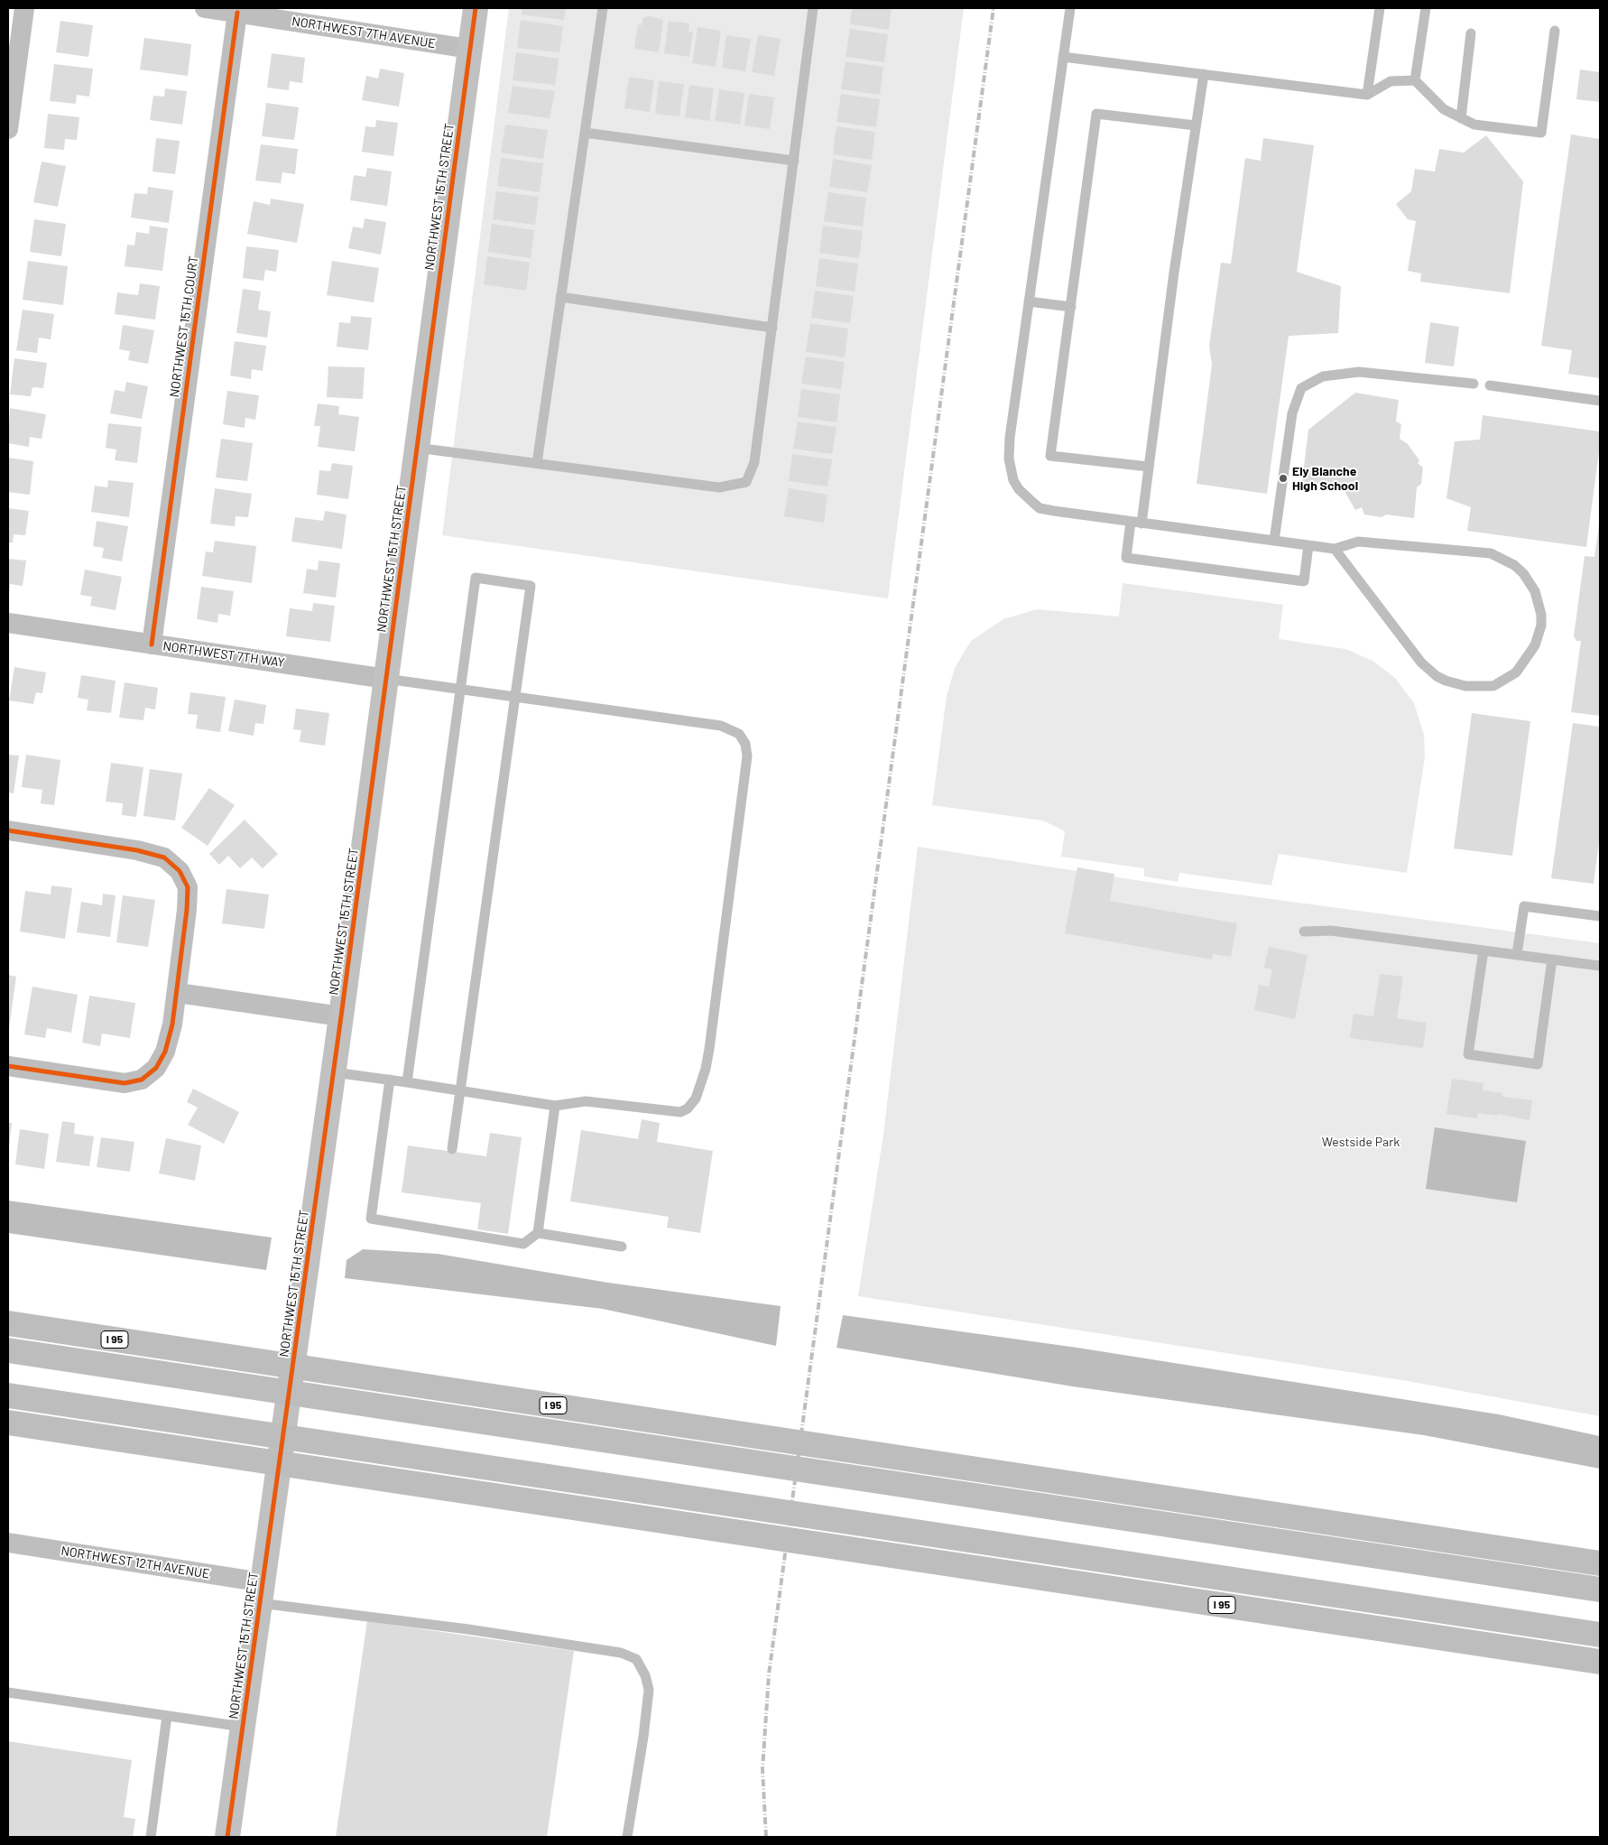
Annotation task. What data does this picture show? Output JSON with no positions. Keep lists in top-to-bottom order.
{
  "streets": {
    "highway": ["I 95"],
    "street": [
      "NORTHWEST 7TH AVENUE",
      "NORTHWEST 15TH STREET",
      "NORTHWEST 15TH COURT",
      "NORTHWEST 7TH WAY",
      "NORTHWEST 12TH AVENUE"
    ]
  },
  "crossings": [
    ["NORTHWEST 7TH AVENUE", "NORTHWEST 15TH STREET"],
    ["NORTHWEST 7TH AVENUE", "NORTHWEST 15TH COURT"],
    ["NORTHWEST 15TH STREET", "NORTHWEST 7TH WAY"],
    ["NORTHWEST 15TH STREET", "NORTHWEST 12TH AVENUE"],
    ["NORTHWEST 15TH COURT", "NORTHWEST 7TH WAY"]
  ],
  "parks": ["Westside Park"],
  "places": ["Ely Blanche High School"]
}
